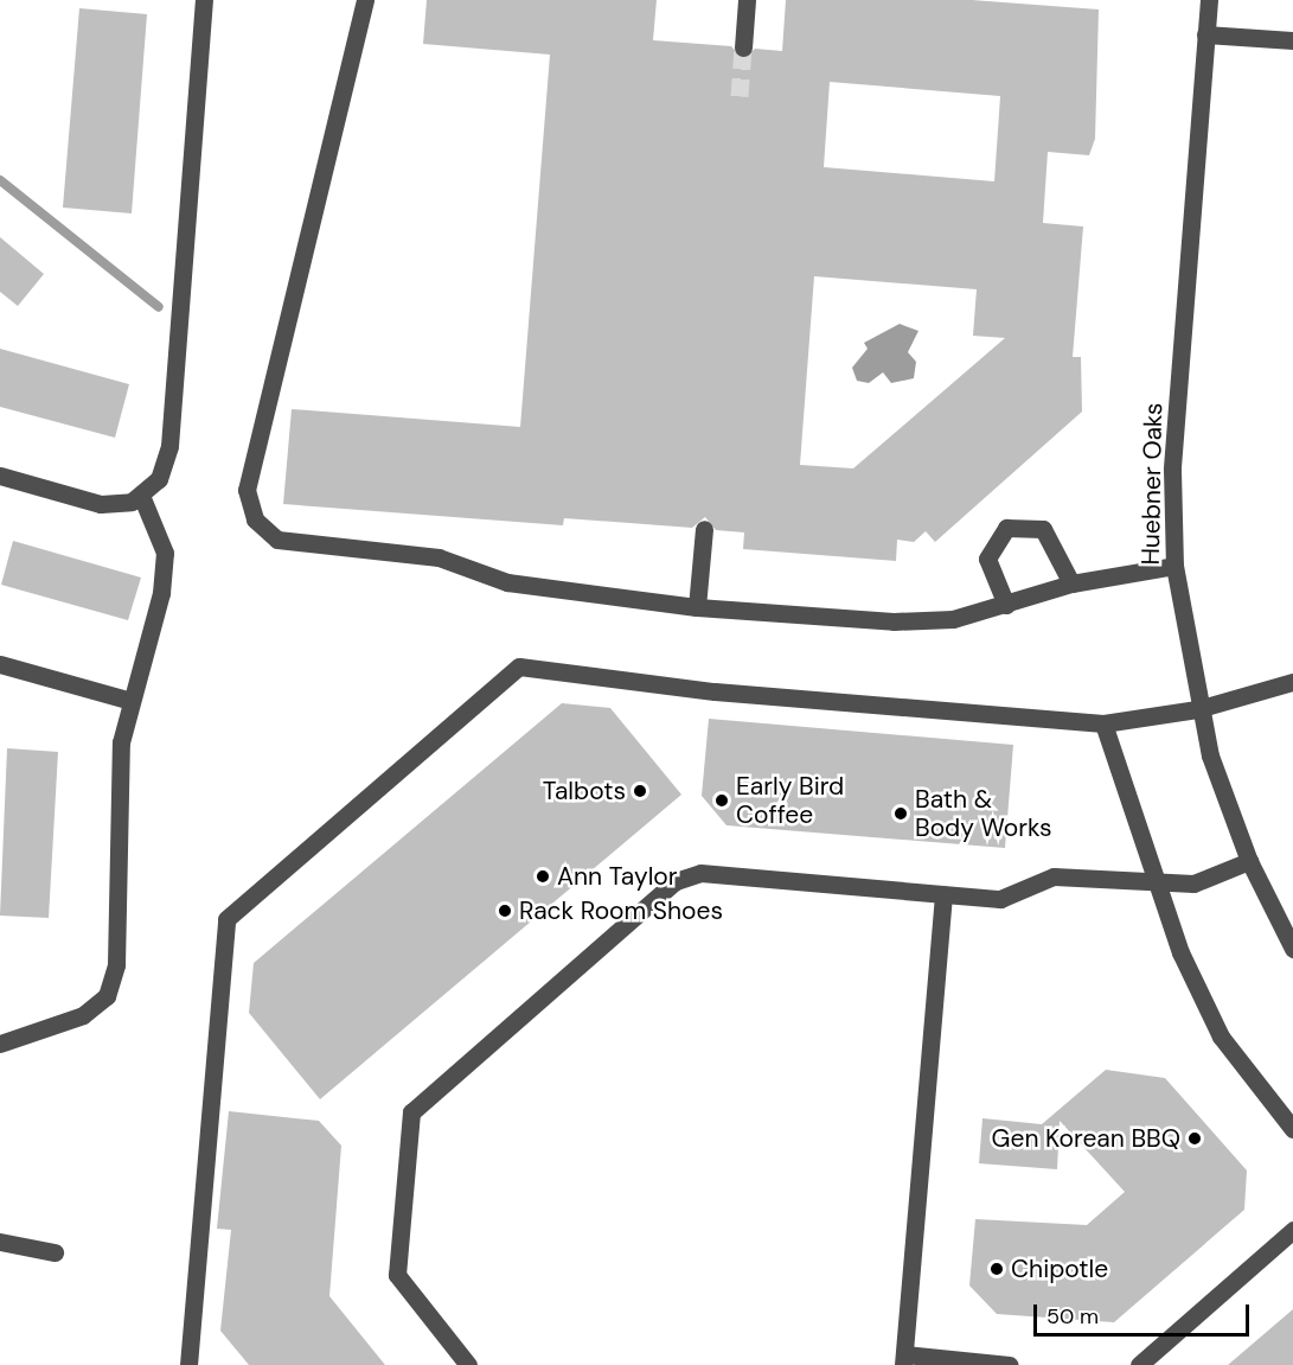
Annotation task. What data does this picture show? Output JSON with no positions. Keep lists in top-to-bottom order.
{
  "streets": {
    "street": ["Huebner Oaks"]
  },
  "places": [
    "Talbots",
    "Early Bird Coffee",
    "Bath & Body Works",
    "Ann Taylor",
    "Rack Room Shoes",
    "Gen Korean BBQ",
    "Chipotle"
  ],
  "scale_bar": "50 m"
}
